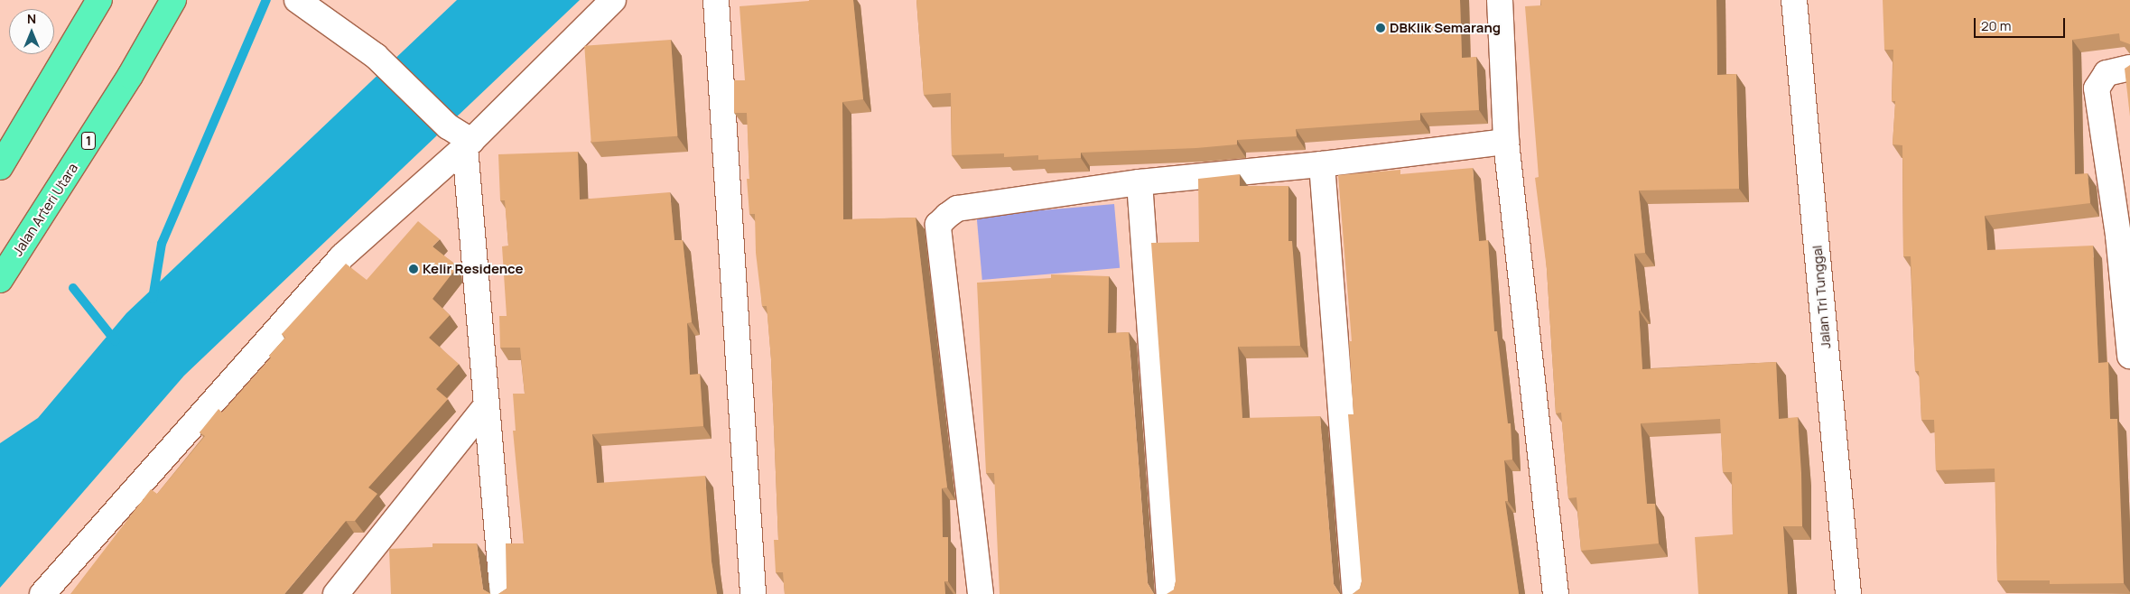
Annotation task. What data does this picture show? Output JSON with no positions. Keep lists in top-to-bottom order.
{
  "streets": {
    "highway": ["1", "Jalan Arteri Utara"],
    "street": ["Jalan Tri Tunggal"]
  },
  "places": ["DBKlik Semarang", "Kelir Residence"],
  "scale_bar": "20 m",
  "north": "top"
}
